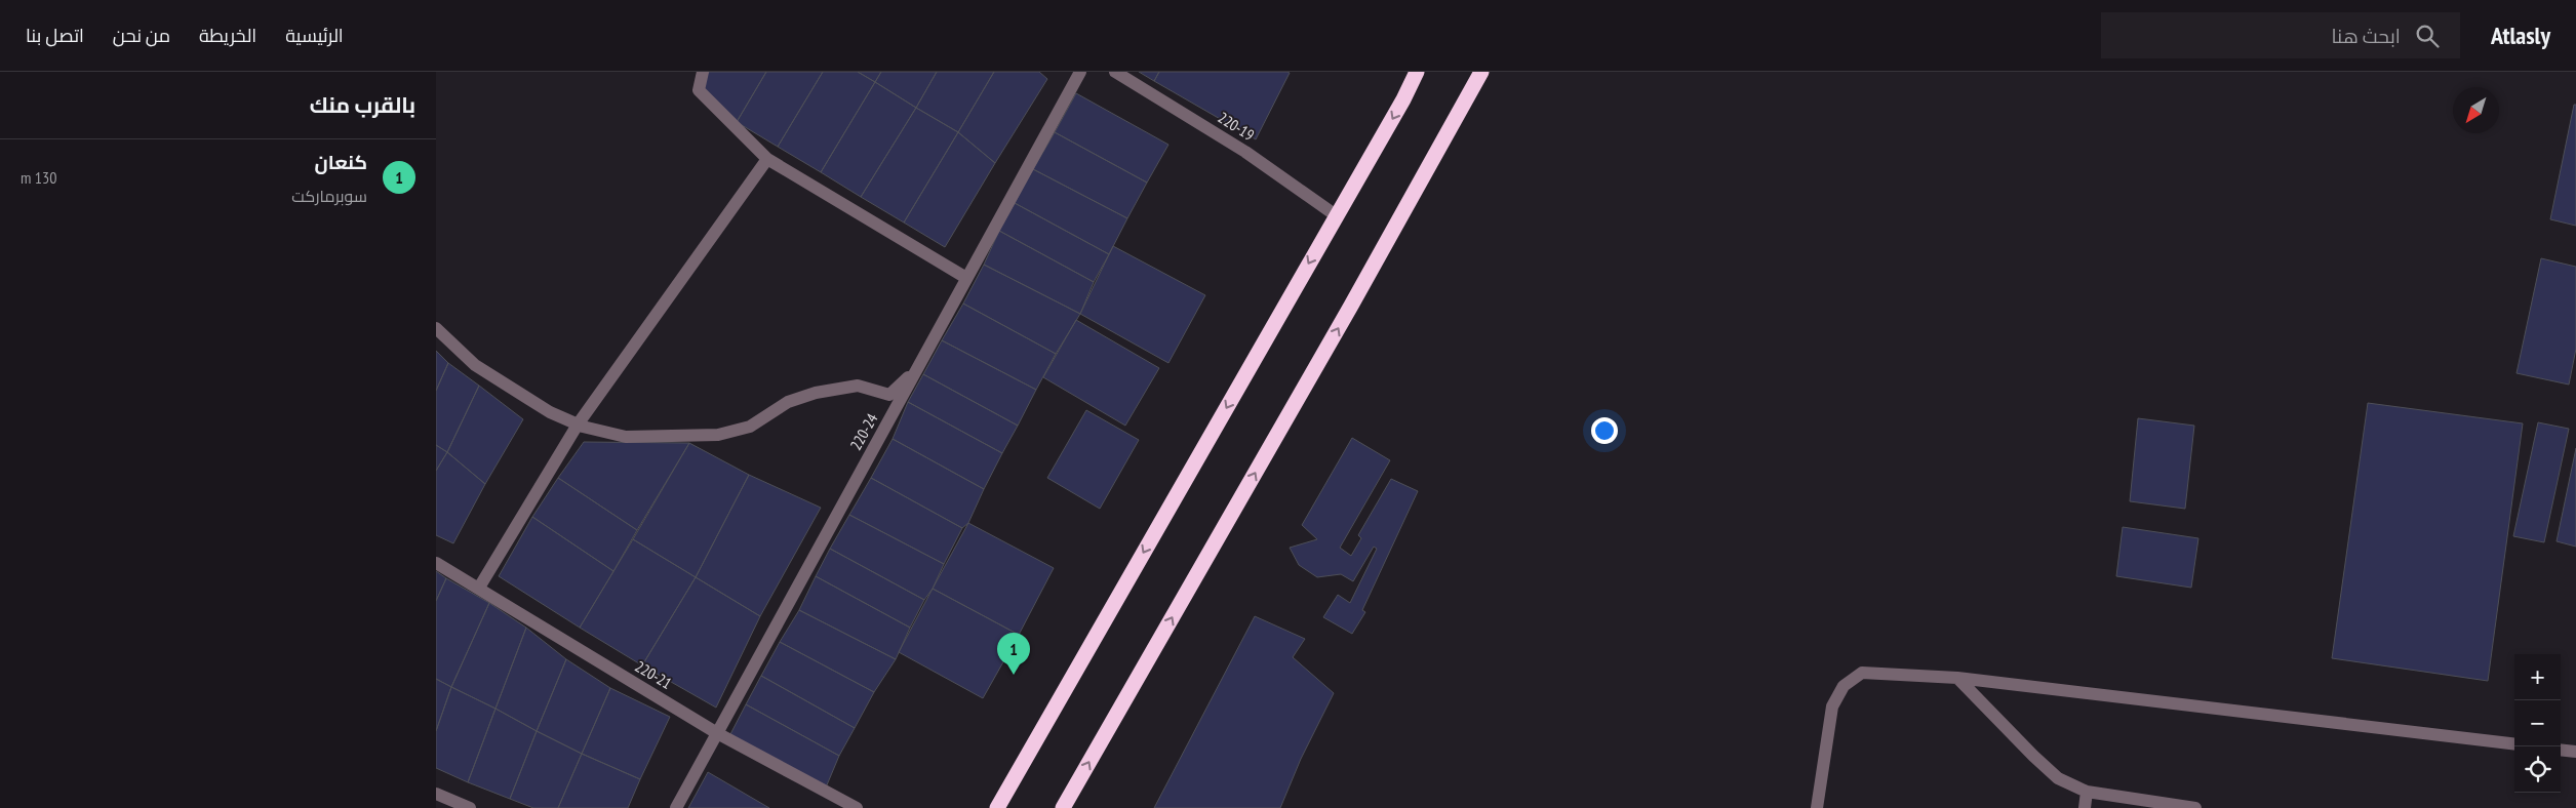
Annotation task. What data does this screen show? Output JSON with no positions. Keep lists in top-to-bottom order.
{
  "streets": {
    "street": ["220-19", "220-24", "220-21"]
  },
  "crossings": [
    ["220-24", "220-21"]
  ],
  "north": "bottom left",
  "page": {
    "header": "Atlasly",
    "search": "ابحث هنا",
    "nav": [
      "الرئيسية",
      "الخريطة",
      "من نحن",
      "اتصل بنا"
    ],
    "heading": "بالقرب منك",
    "list": [
      {
        "mark": "1",
        "name": "كنعان",
        "note": "سوبرماركت",
        "value": "130 m"
      }
    ],
    "pins": "1",
    "map_buttons": ["+", "−"]
  }
}
